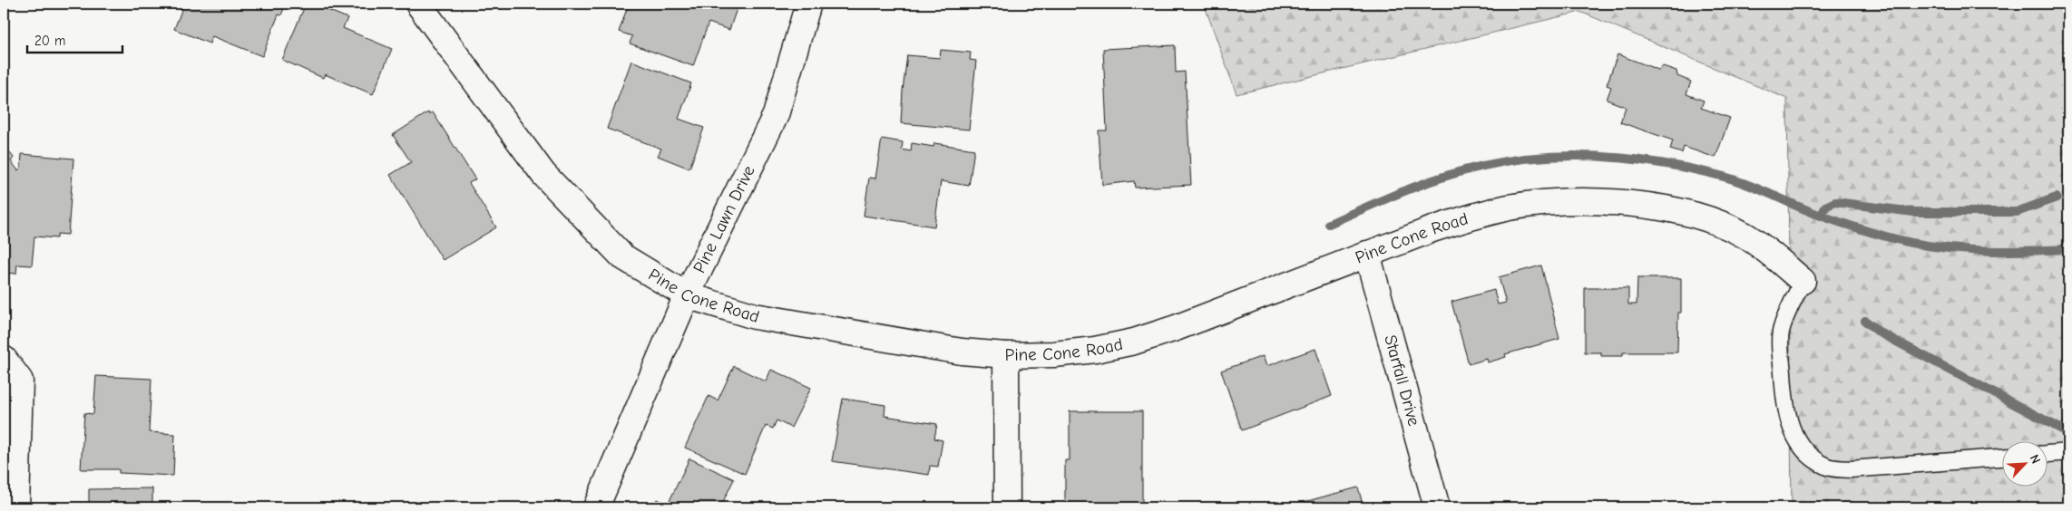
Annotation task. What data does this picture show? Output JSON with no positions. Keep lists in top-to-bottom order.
{
  "streets": {
    "street": ["Pine Lawn Drive", "Pine Cone Road", "Starfall Drive"]
  },
  "crossings": [
    ["Pine Lawn Drive", "Pine Cone Road"],
    ["Pine Cone Road", "Starfall Drive"]
  ],
  "scale_bar": "20 m",
  "north": "top right"
}
